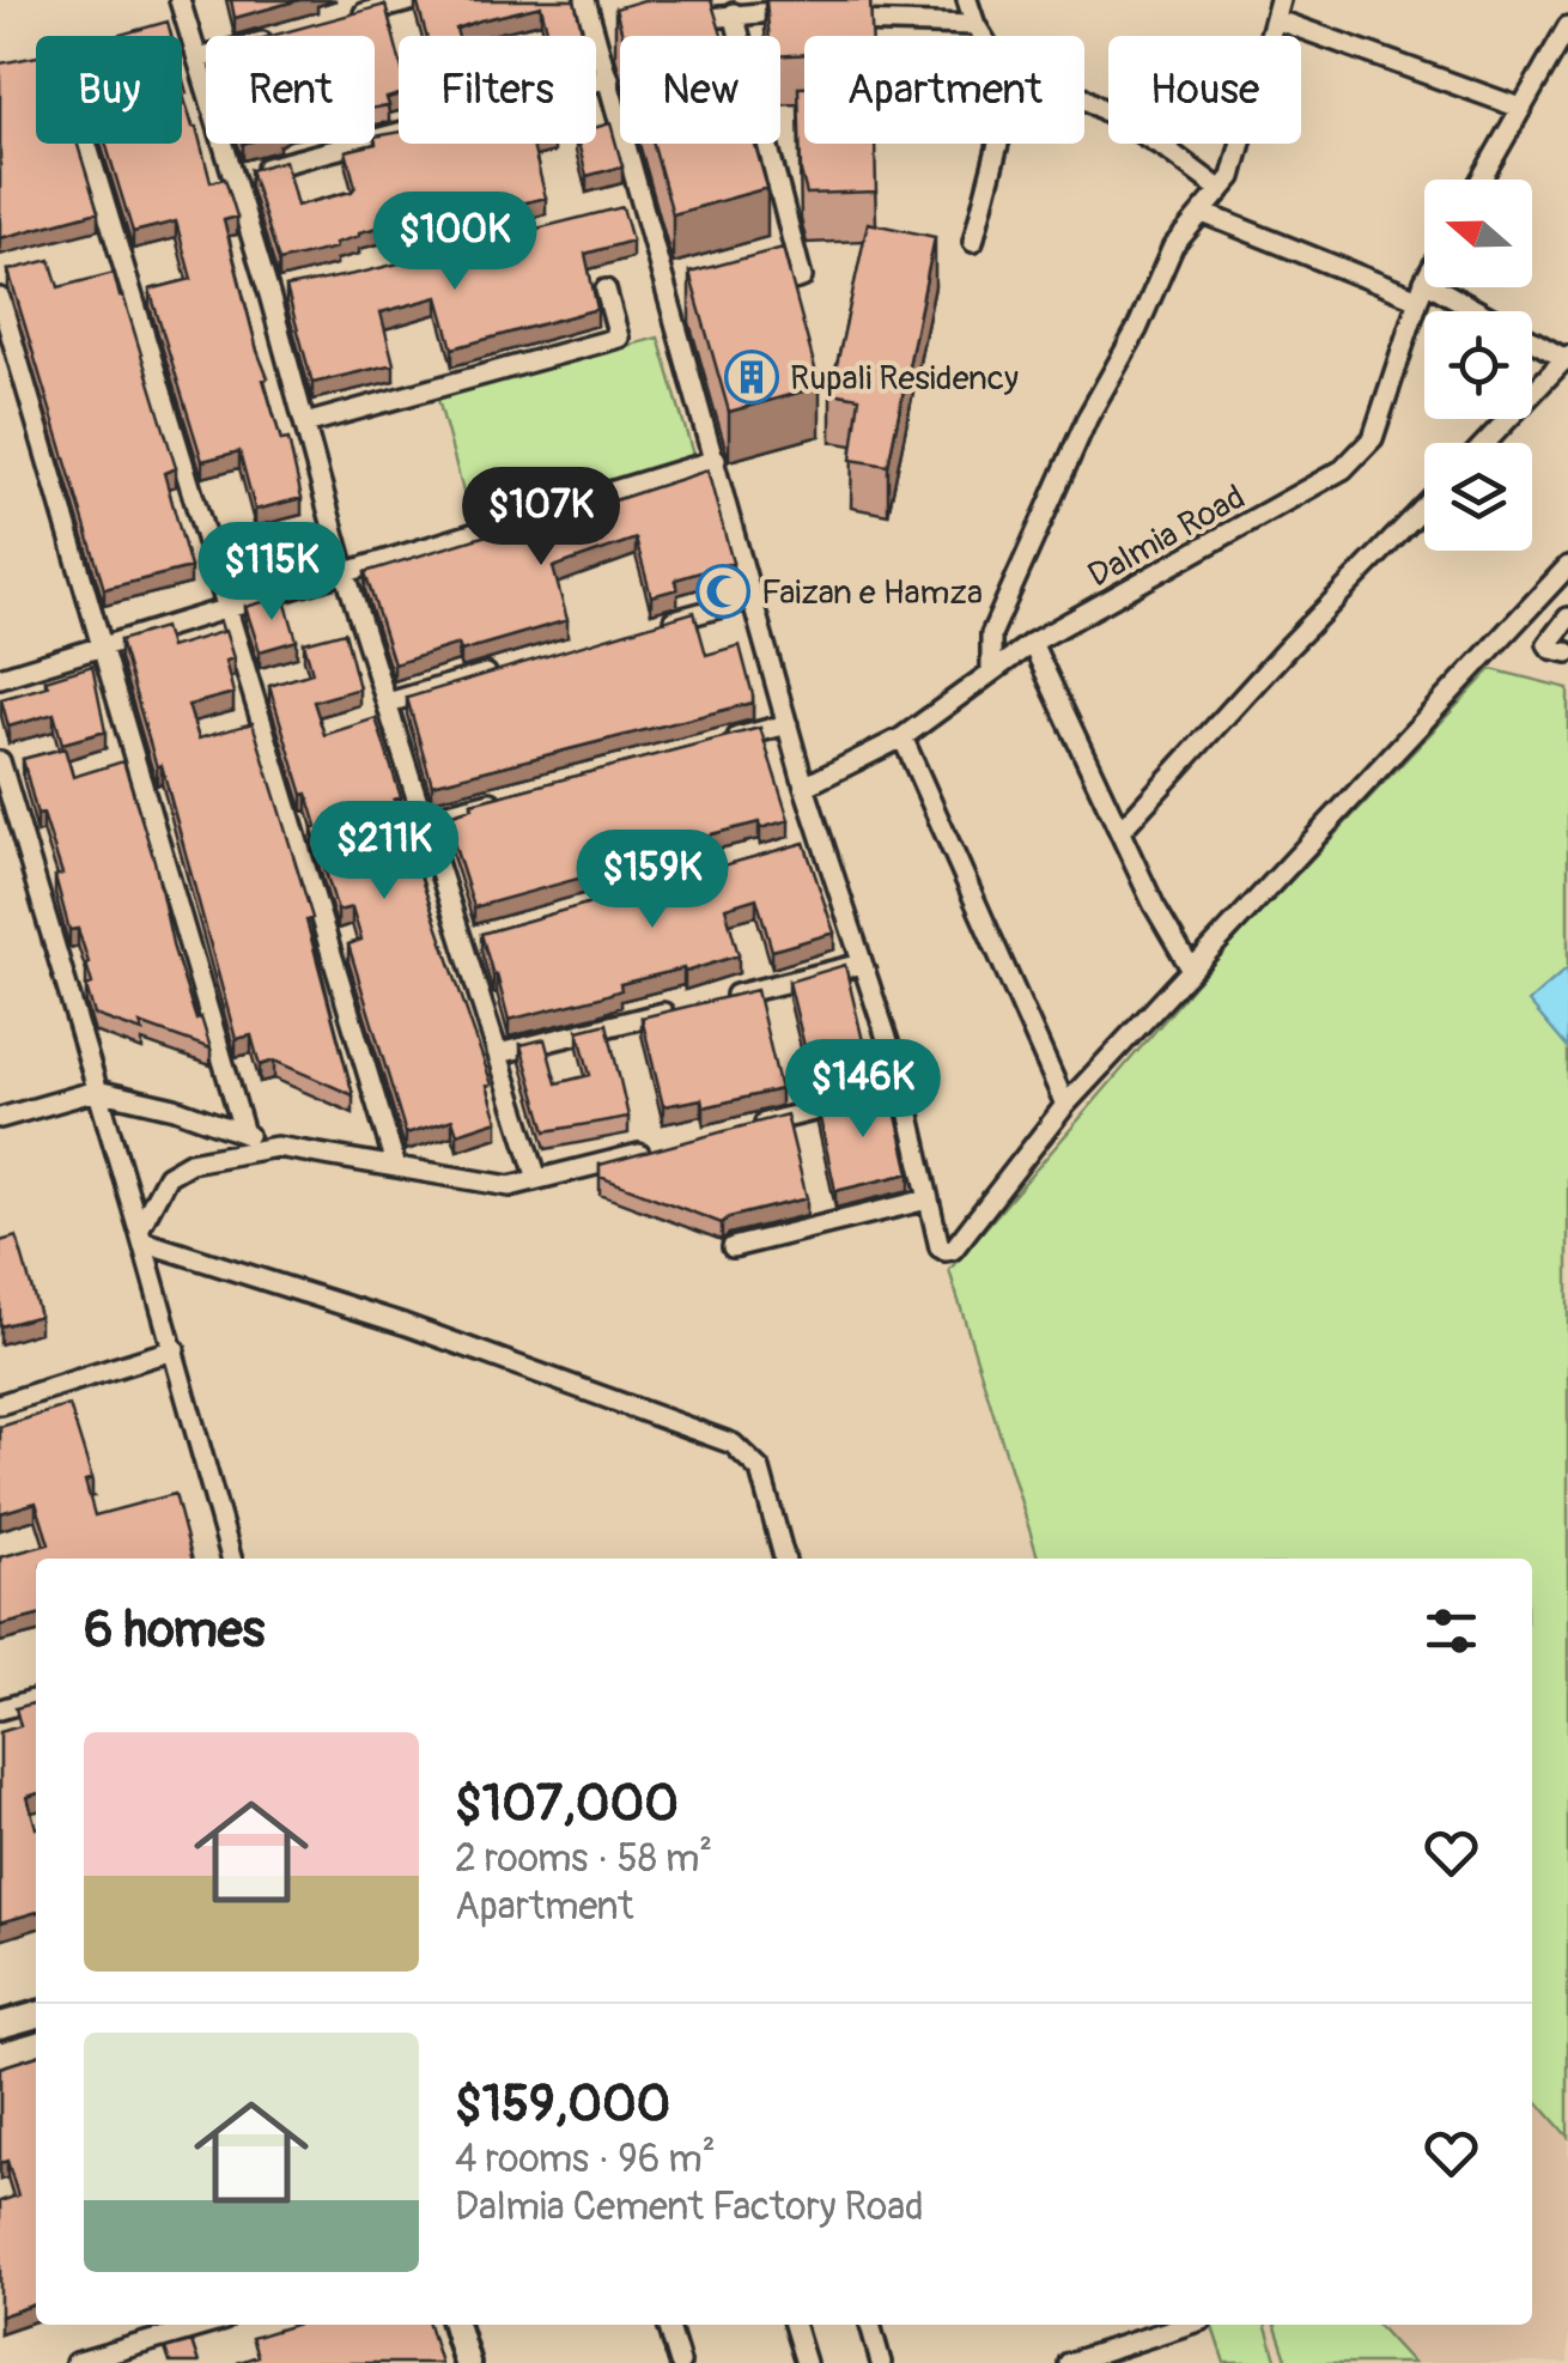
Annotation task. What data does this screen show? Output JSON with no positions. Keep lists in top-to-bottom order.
{
  "streets": {
    "street": ["Dalmia Road"]
  },
  "places": {
    "building": ["Rupali Residency"],
    "mosque": ["Faizan e Hamza"]
  },
  "north": "left",
  "page": {
    "chip": [
      "Buy",
      "Rent",
      "Filters",
      "New",
      "Apartment",
      "House"
    ],
    "price": [
      "$100K",
      "$107K",
      "$115K",
      "$211K",
      "$159K",
      "$146K"
    ],
    "heading": "6 homes",
    "list": [
      {
        "name": "$107,000",
        "note": "2 rooms · 58 m² · Apartment"
      },
      {
        "name": "$159,000",
        "note": "4 rooms · 96 m² · Dalmia Cement Factory Road"
      }
    ]
  }
}
